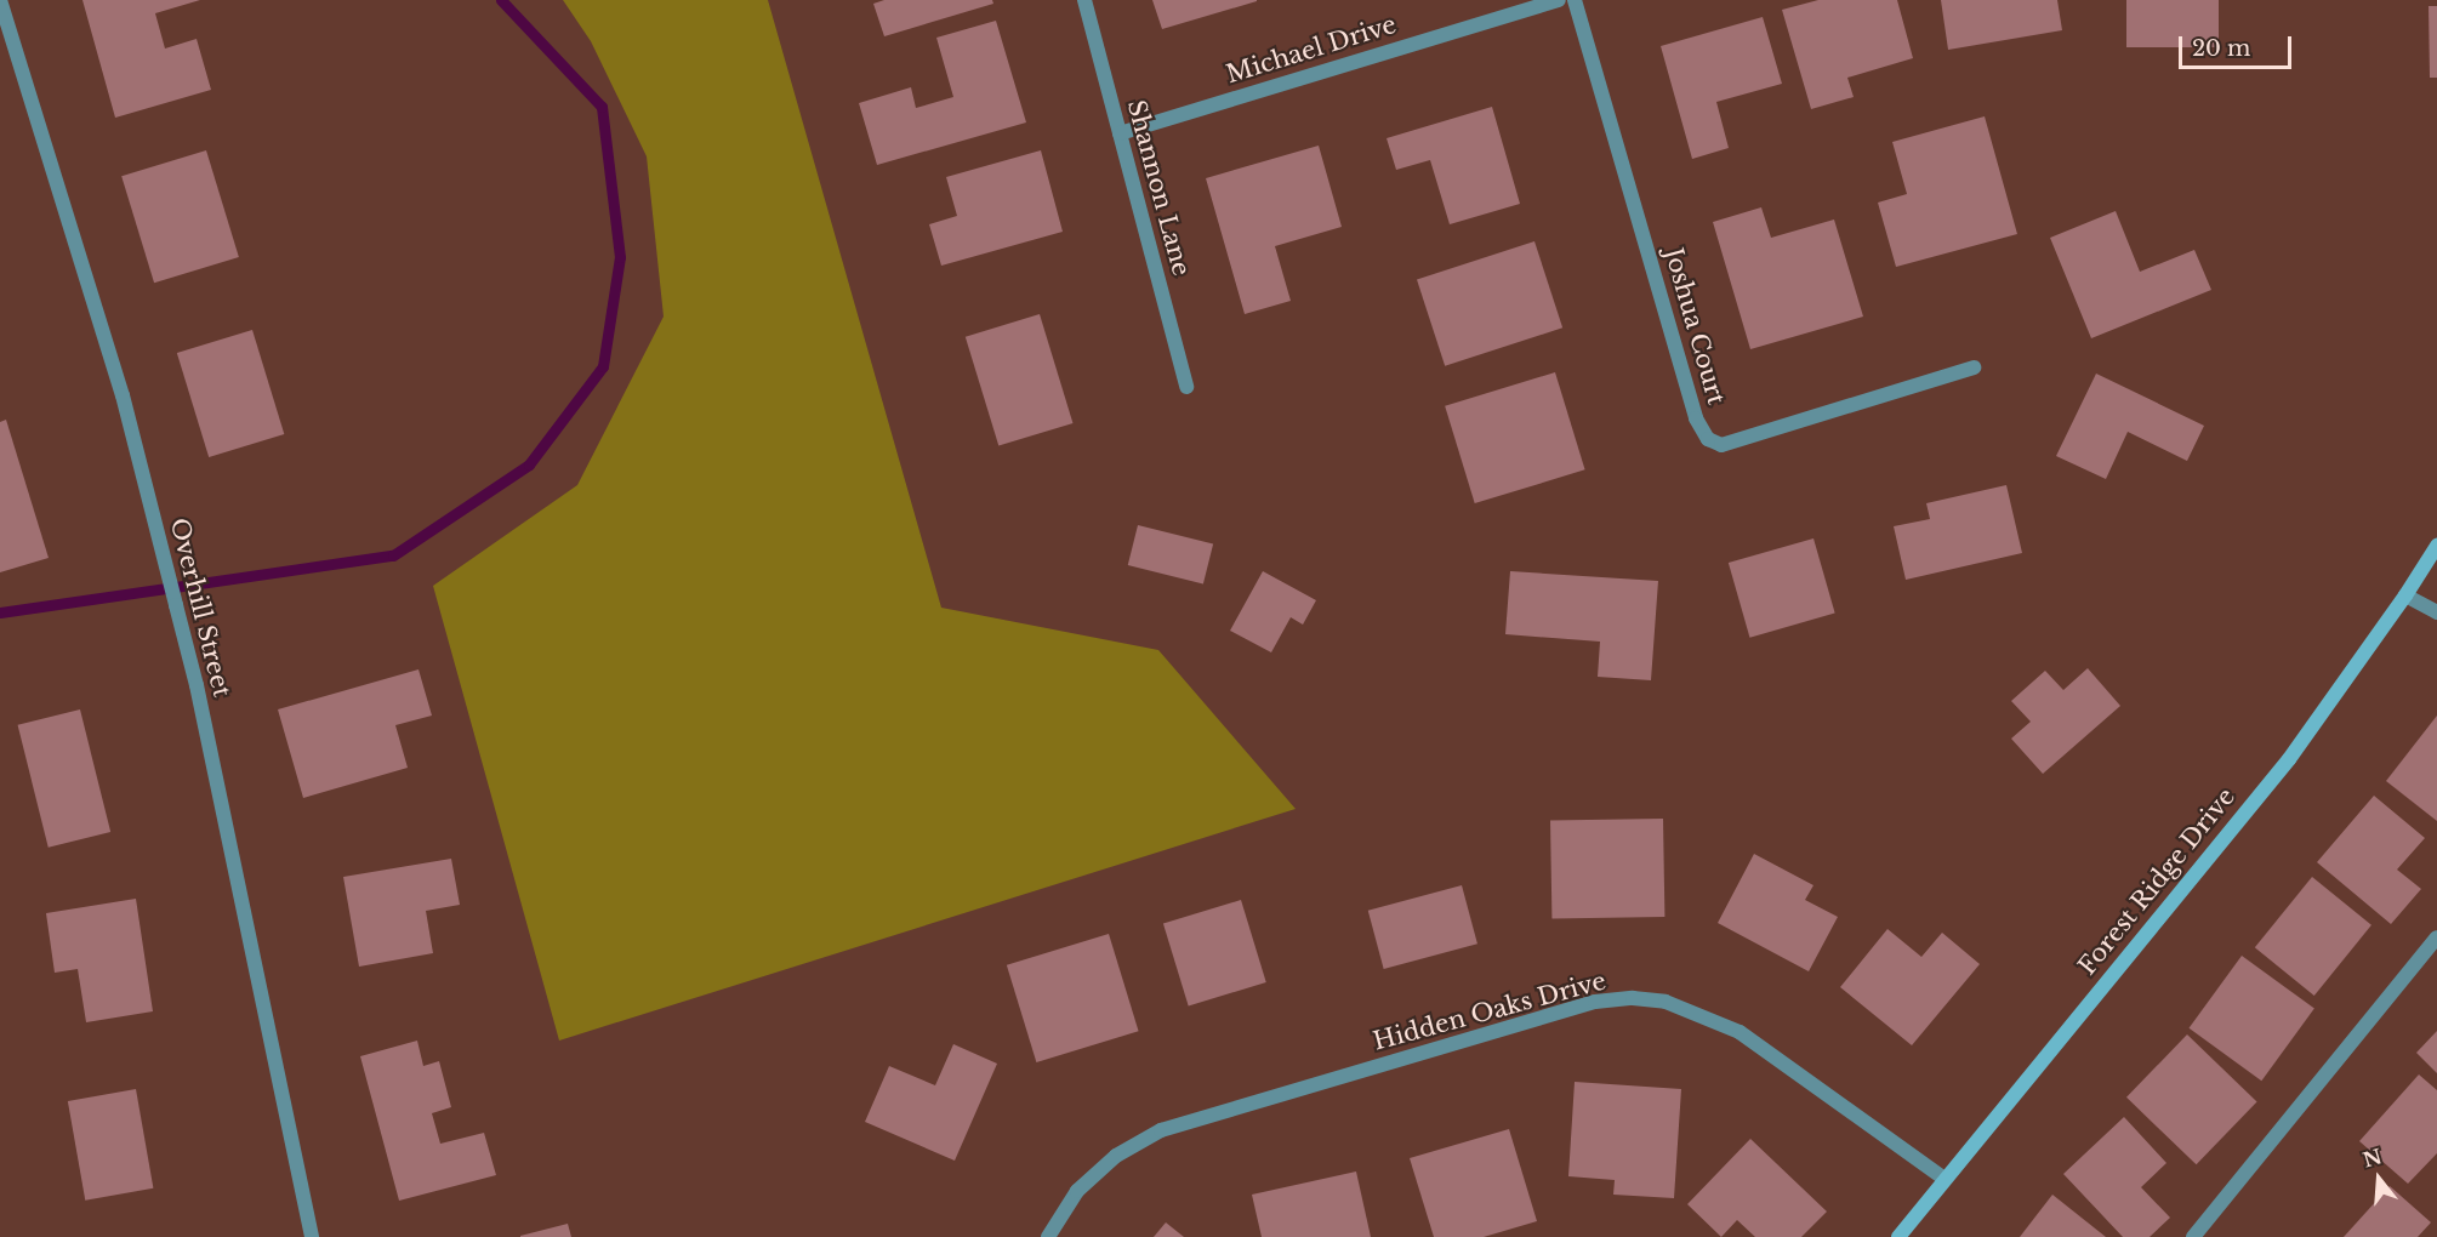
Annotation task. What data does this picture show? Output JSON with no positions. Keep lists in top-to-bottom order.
{
  "streets": {
    "main road": ["Forest Ridge Drive"],
    "street": [
      "Michael Drive",
      "Shannon Lane",
      "Joshua Court",
      "Overhill Street",
      "Hidden Oaks Drive"
    ]
  },
  "crossings": [
    ["Michael Drive", "Shannon Lane"],
    ["Forest Ridge Drive", "Hidden Oaks Drive"]
  ],
  "scale_bar": "20 m",
  "north": "top"
}
